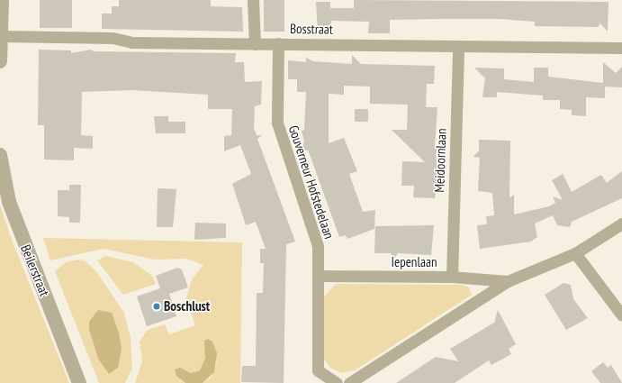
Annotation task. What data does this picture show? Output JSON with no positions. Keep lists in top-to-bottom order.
{
  "streets": {
    "street": [
      "Bosstraat",
      "Meidoornlaan",
      "Gouverneur Hofstedelaan",
      "Iepenlaan",
      "Beilerstraat"
    ]
  },
  "crossings": [
    ["Bosstraat", "Meidoornlaan"],
    ["Bosstraat", "Gouverneur Hofstedelaan"],
    ["Meidoornlaan", "Iepenlaan"],
    ["Gouverneur Hofstedelaan", "Iepenlaan"]
  ],
  "places": ["Boschlust"]
}
